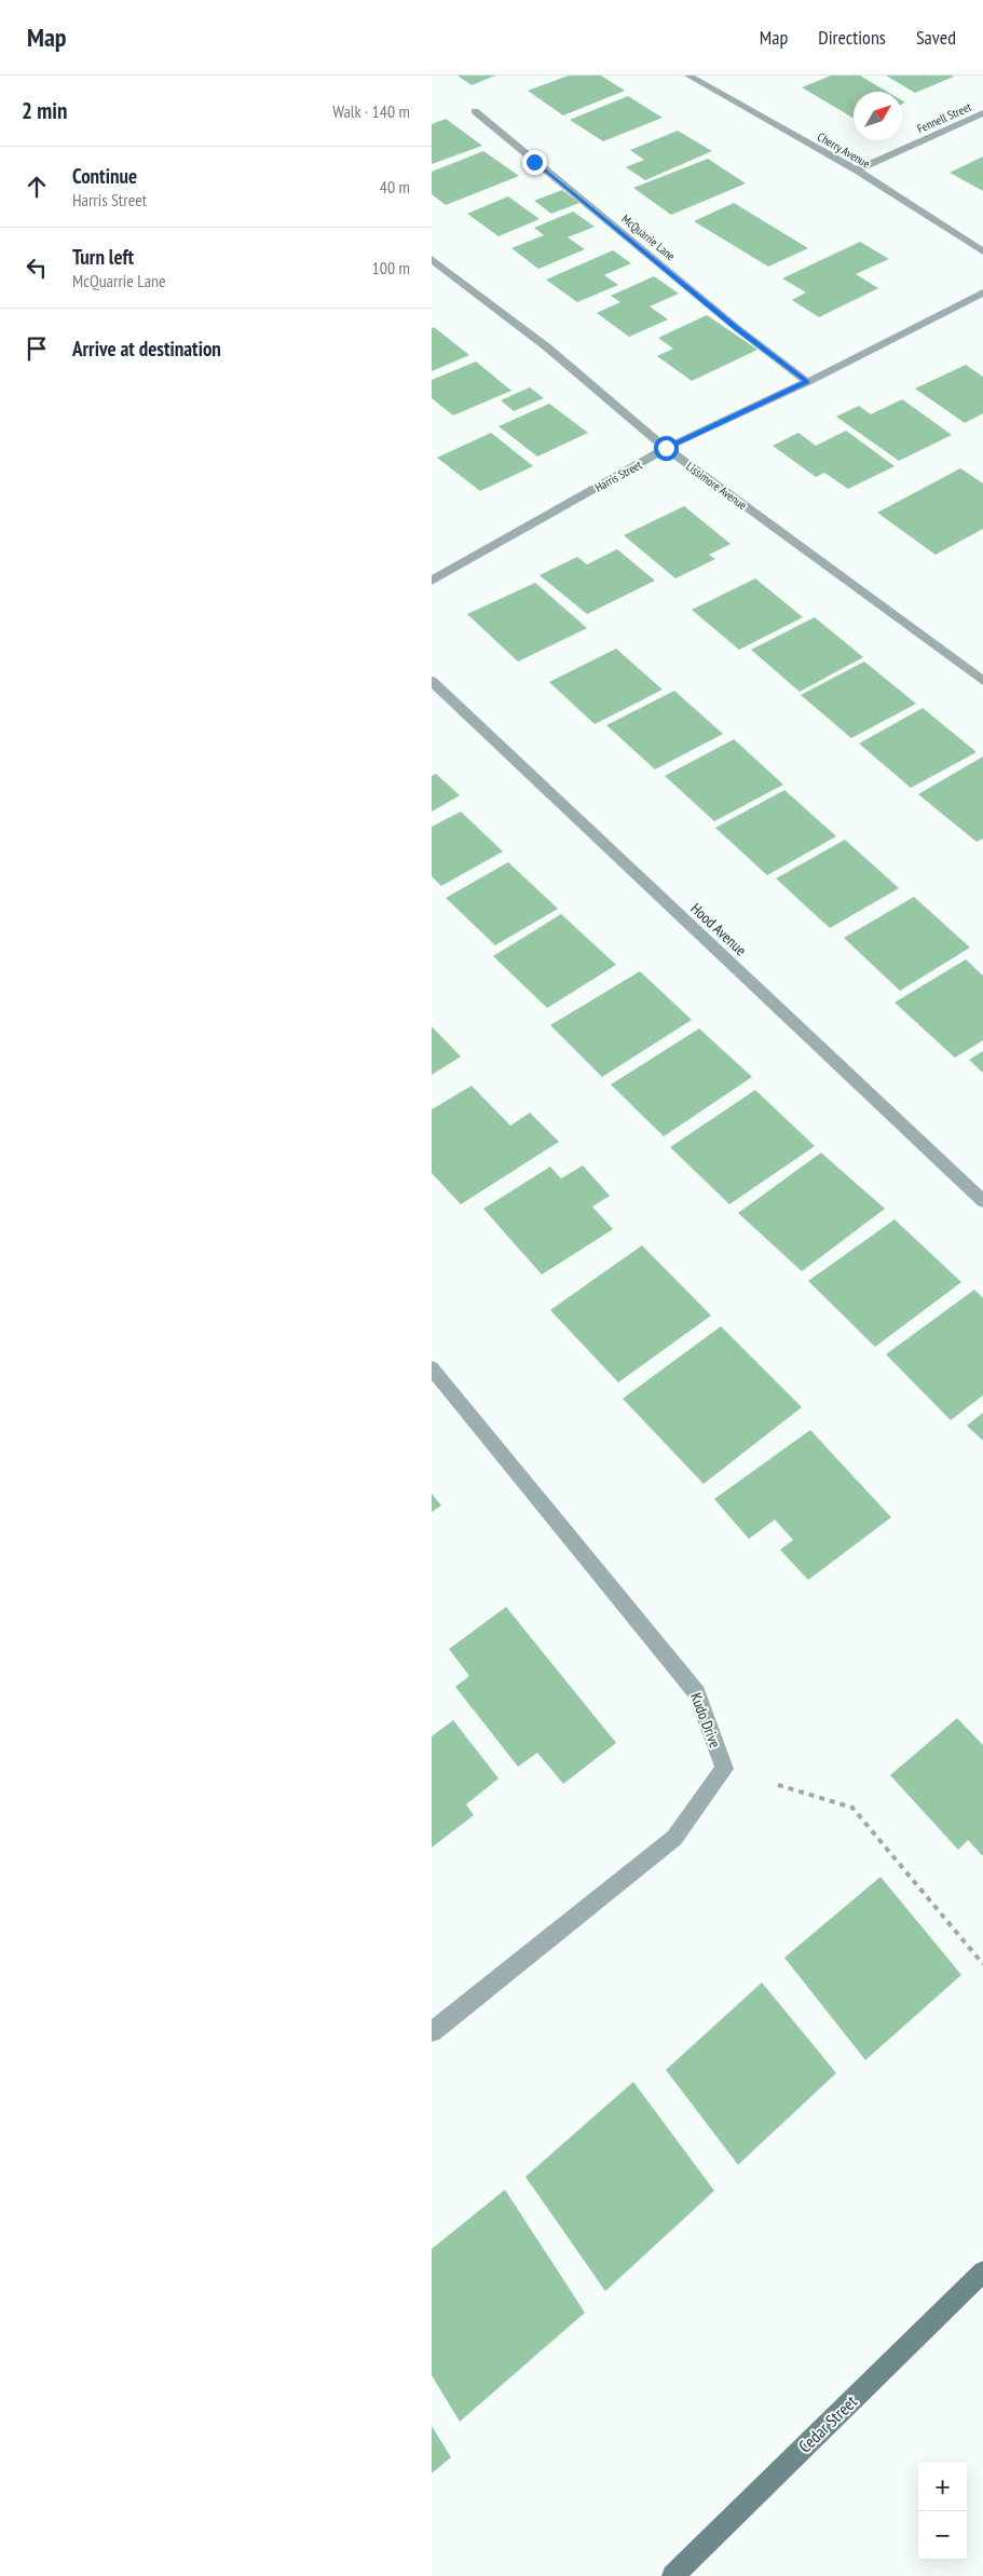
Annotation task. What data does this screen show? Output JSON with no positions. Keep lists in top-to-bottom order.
{
  "streets": {
    "main road": ["Cedar Street"],
    "street": [
      "Fennell Street",
      "Cherry Avenue",
      "McQuarrie Lane",
      "Harris Street",
      "Lissimore Avenue",
      "Hood Avenue",
      "Kudo Drive"
    ]
  },
  "crossings": [
    ["Fennell Street", "Cherry Avenue"],
    ["McQuarrie Lane", "Harris Street"],
    ["Harris Street", "Lissimore Avenue"]
  ],
  "north": "top right",
  "page": {
    "header": "Map",
    "nav": ["Map", "Directions", "Saved"],
    "heading": ["2 min", "Walk · 140 m"],
    "list": [
      ["Continue", "Harris Street", "40 m"],
      ["Turn left", "McQuarrie Lane", "100 m"],
      "Arrive at destination"
    ],
    "map_buttons": ["+", "−"]
  }
}
